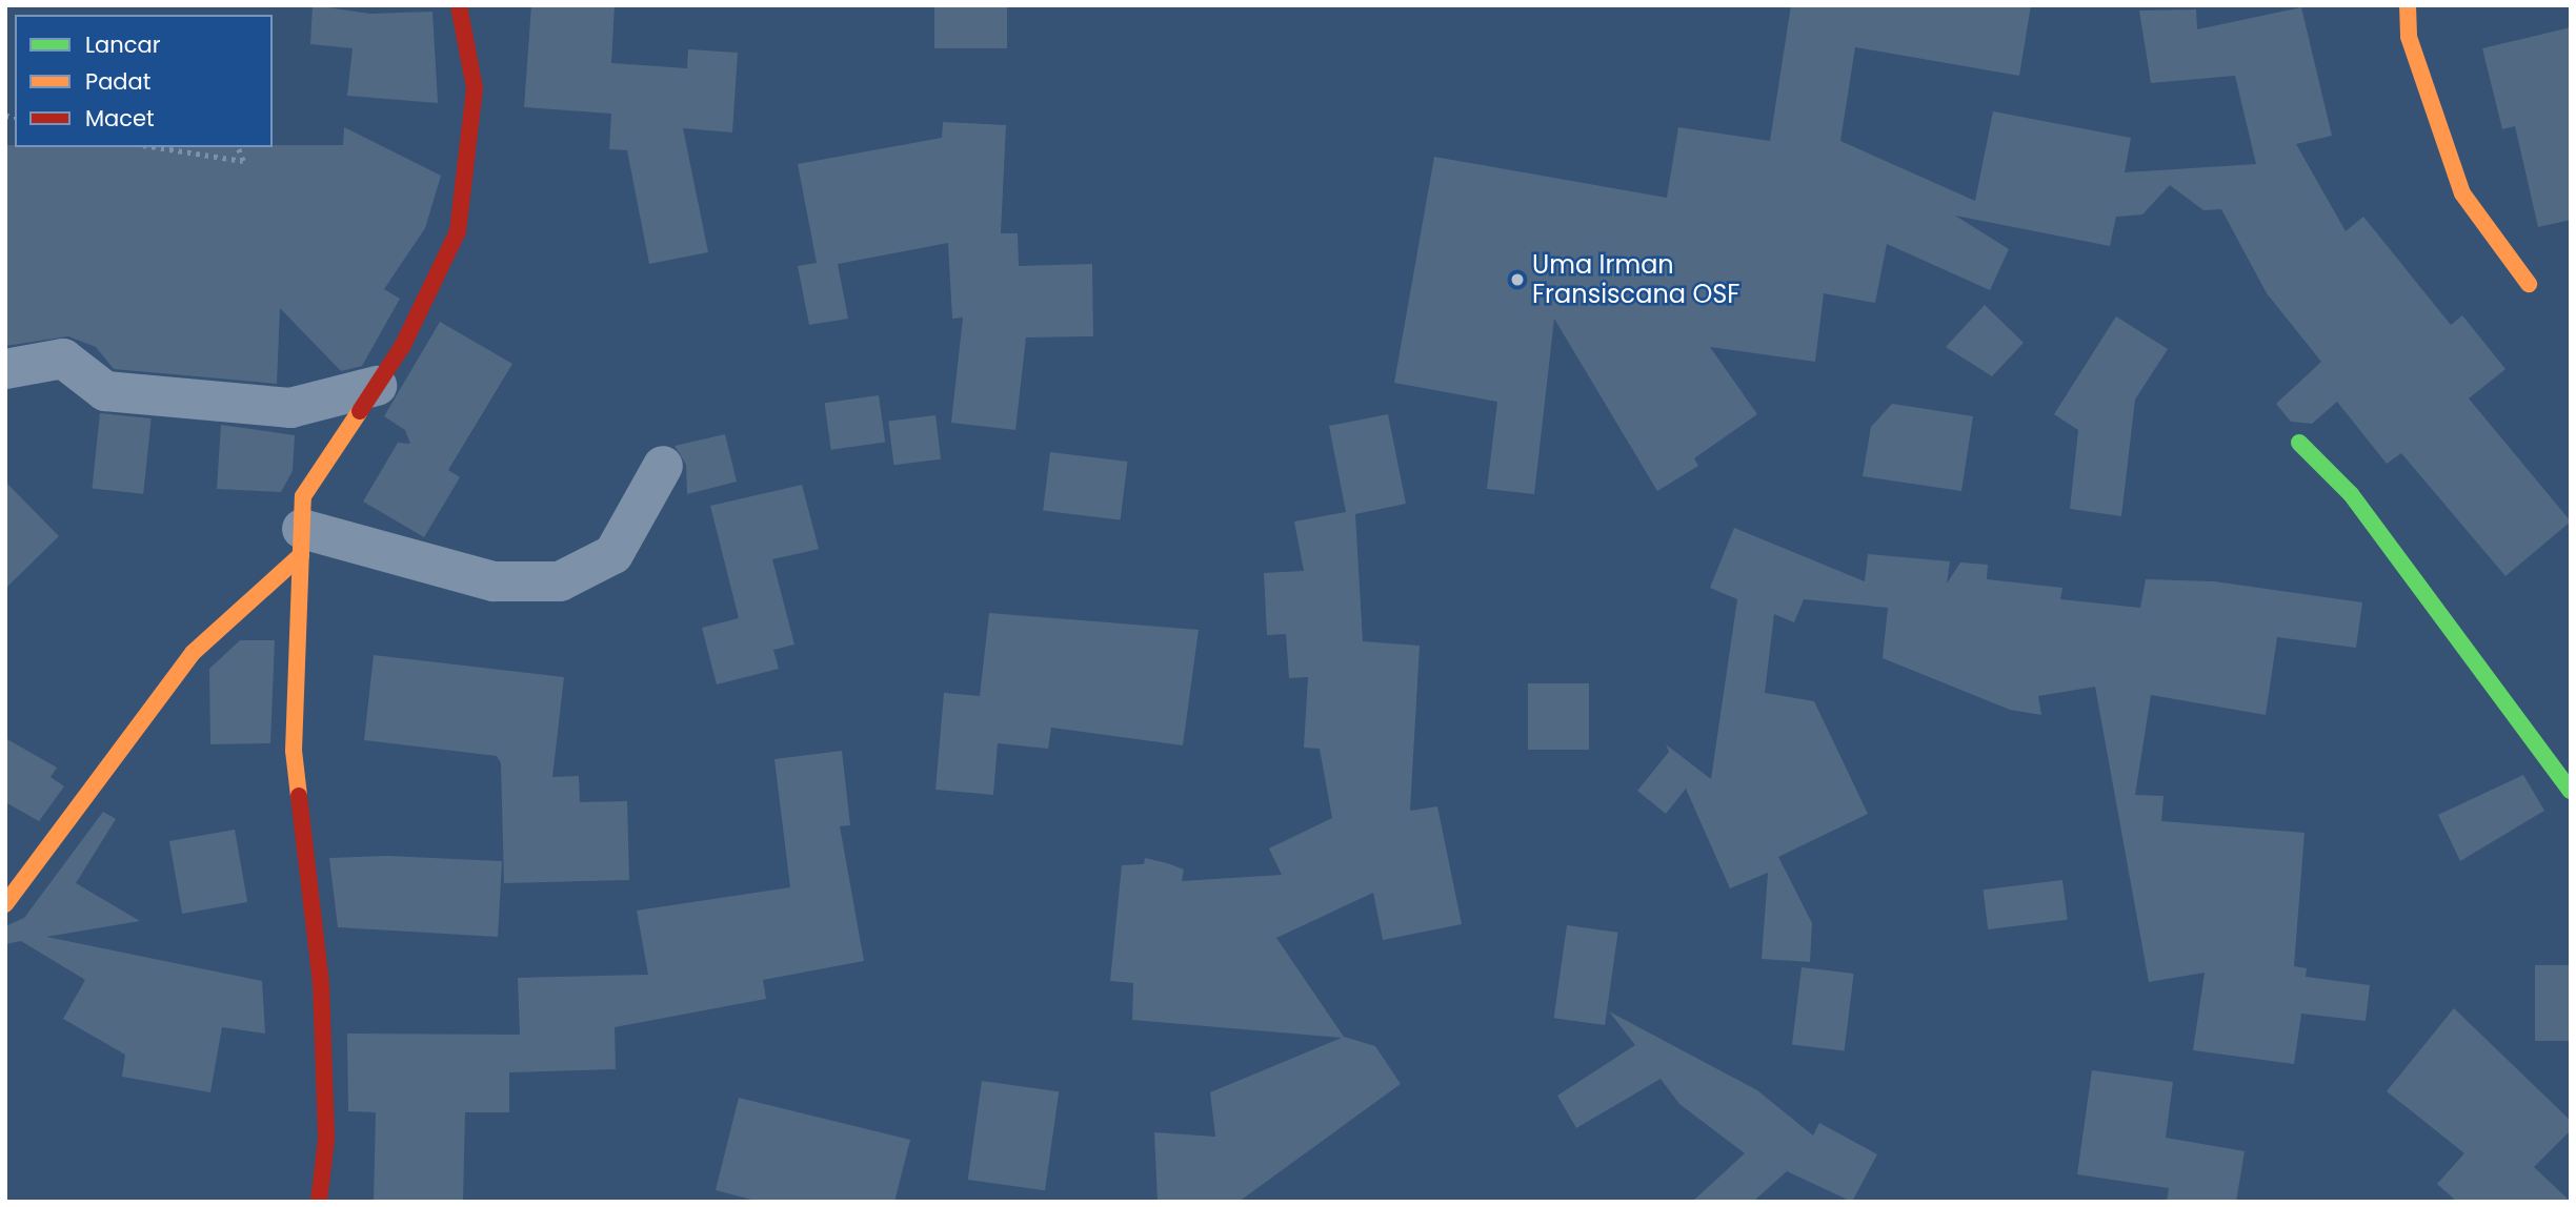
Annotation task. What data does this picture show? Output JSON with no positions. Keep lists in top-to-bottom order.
{
  "places": ["Uma Irman Fransiscana OSF"],
  "legend": ["Lancar", "Padat", "Macet"]
}
